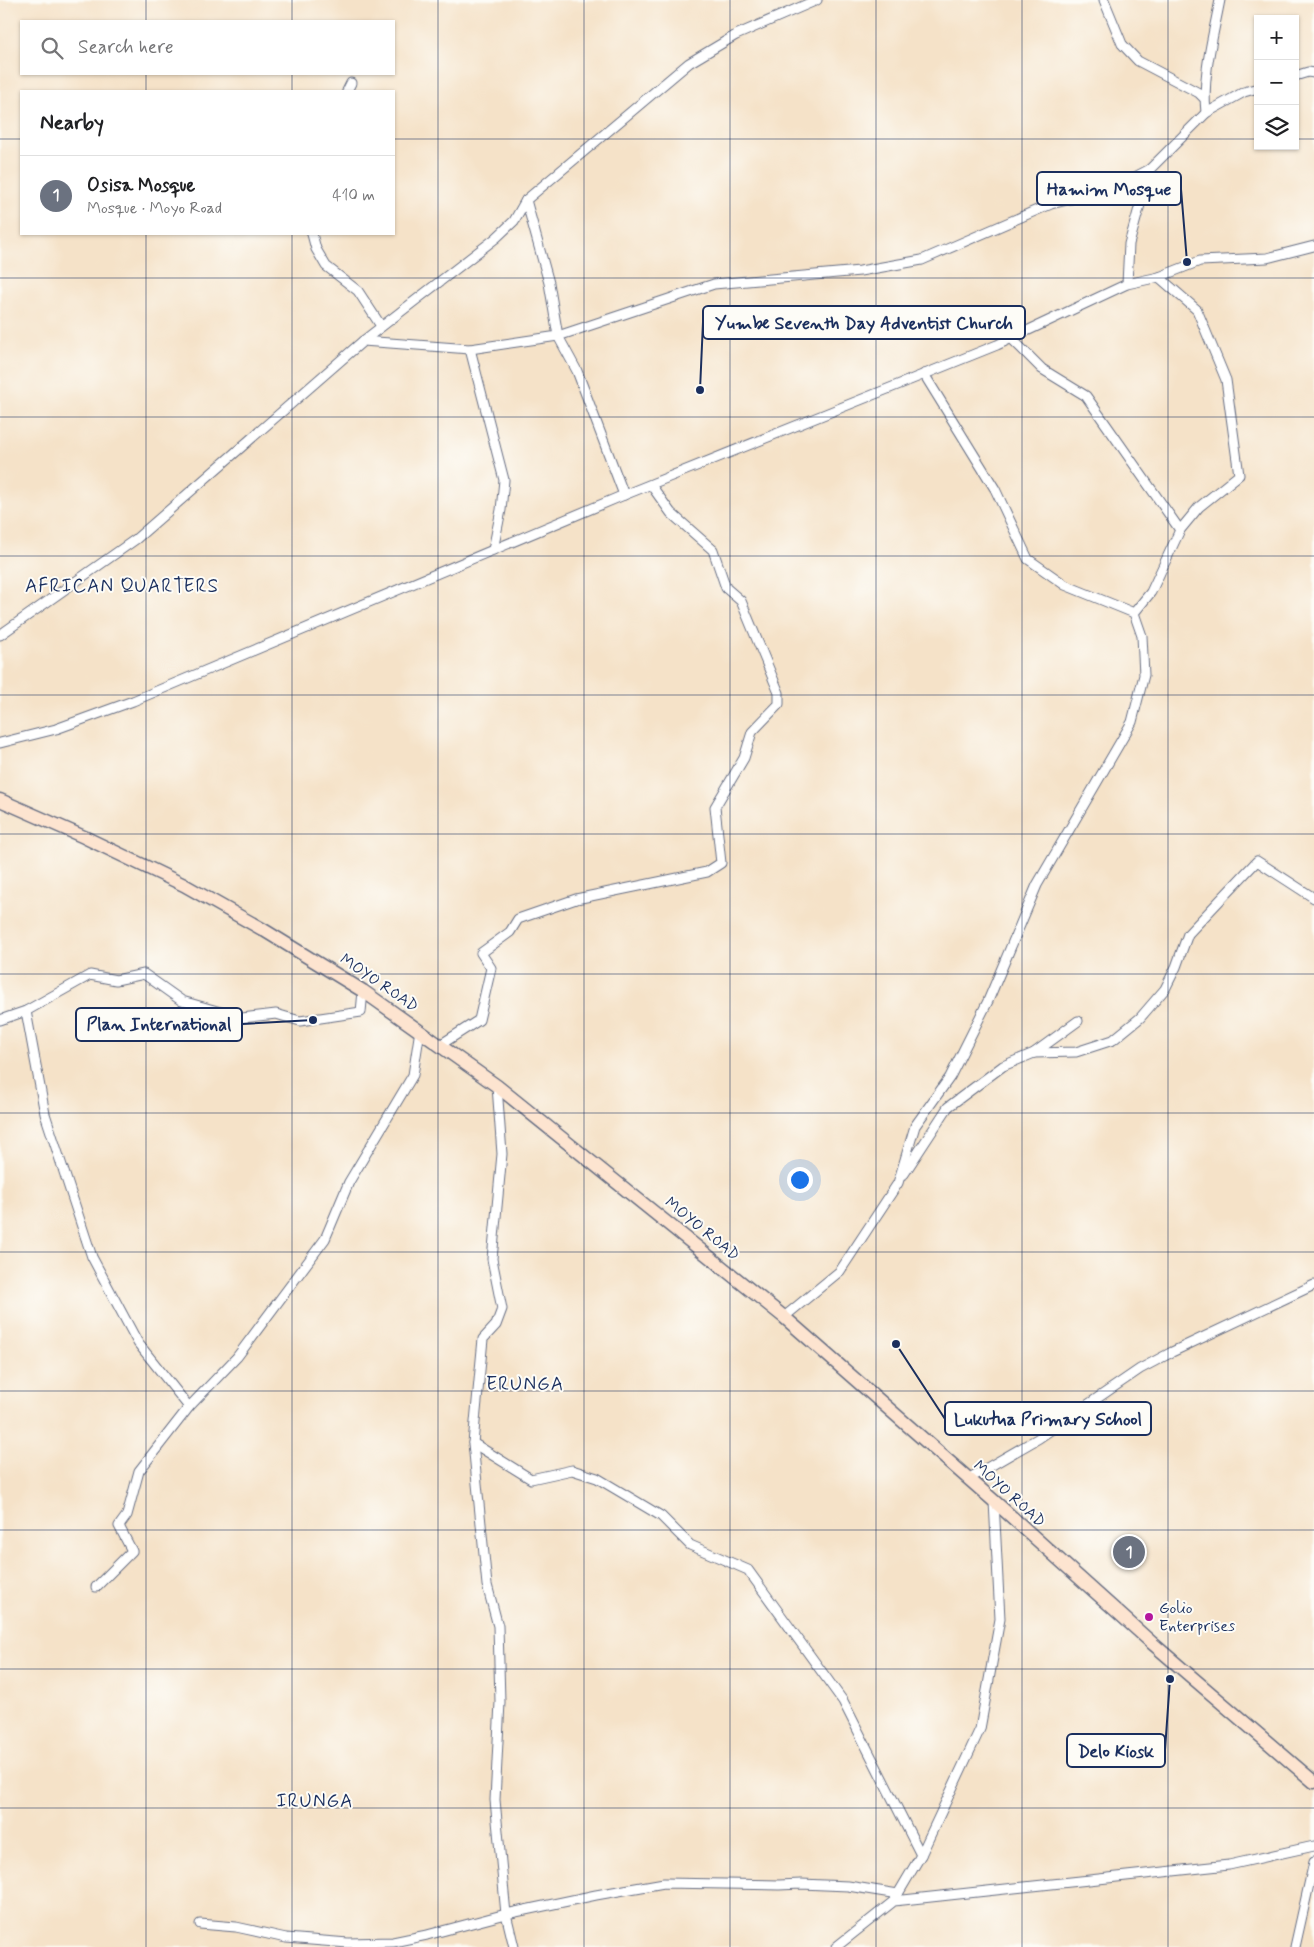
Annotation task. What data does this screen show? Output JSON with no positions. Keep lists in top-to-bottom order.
{
  "streets": {
    "main road": ["MOYO ROAD"]
  },
  "districts": ["AFRICAN QUARTERS", "ERUNGA", "IRUNGA"],
  "places": [
    "Hamim Mosque",
    "Yumbe Seventh Day Adventist Church",
    "Plan International",
    "Lukutua Primary School",
    "Golio Enterprises",
    "Delo Kiosk"
  ],
  "page": {
    "map_buttons": ["+", "−"],
    "search": "Search here",
    "heading": "Nearby",
    "list": [
      {
        "mark": "1",
        "name": "Osisa Mosque",
        "note": "Mosque · Moyo Road",
        "value": "410 m"
      }
    ],
    "pins": "1"
  }
}
